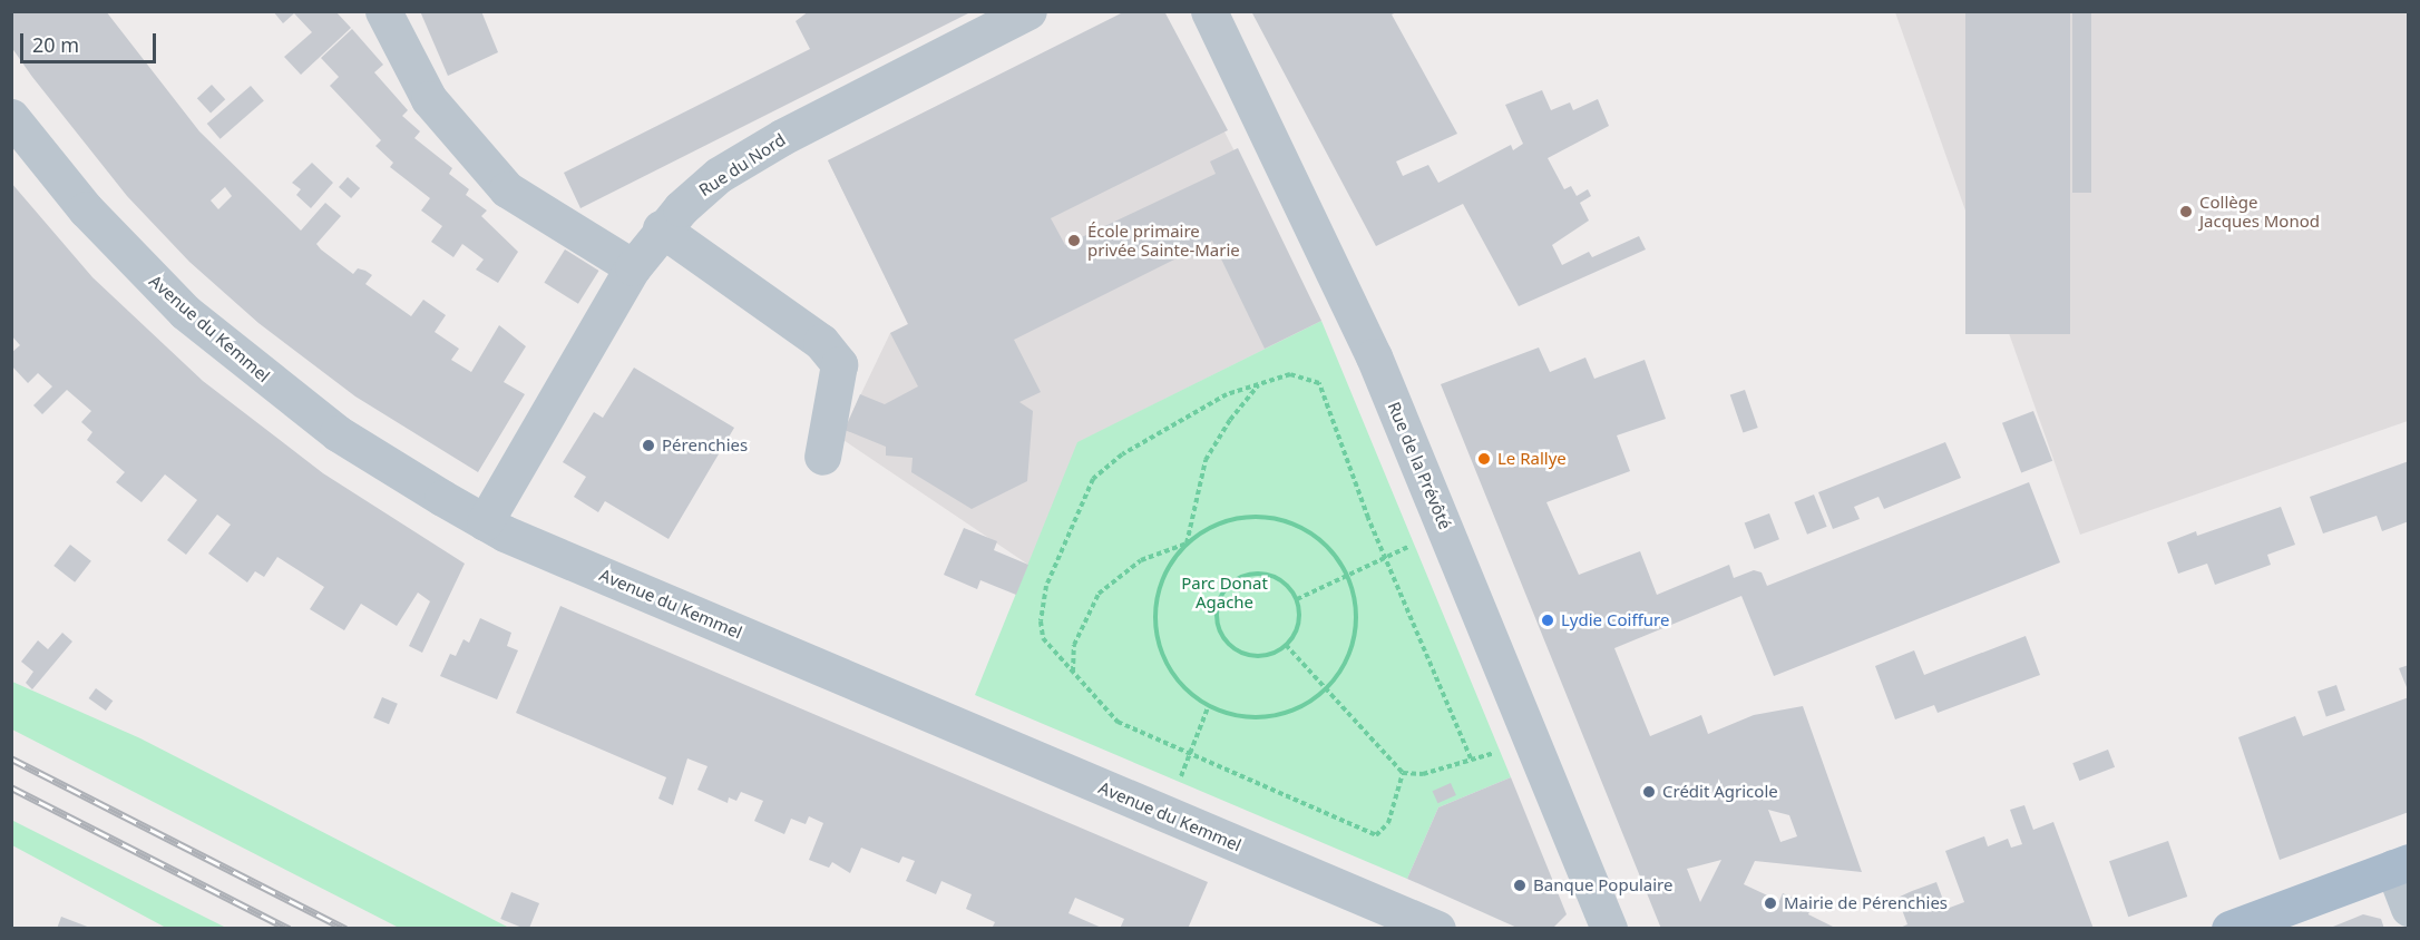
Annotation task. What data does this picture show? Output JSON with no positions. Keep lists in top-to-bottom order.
{
  "streets": {
    "street": ["Rue du Nord", "Avenue du Kemmel", "Rue de la Prévôté"]
  },
  "crossings": [
    ["Rue du Nord", "Avenue du Kemmel"]
  ],
  "parks": ["Parc Donat Agache"],
  "places": [
    "Collège Jacques Monod",
    "École primaire privée Sainte-Marie",
    "Pérenchies",
    "Le Rallye",
    "Lydie Coiffure",
    "Crédit Agricole",
    "Banque Populaire",
    "Mairie de Pérenchies"
  ],
  "scale_bar": "20 m"
}
